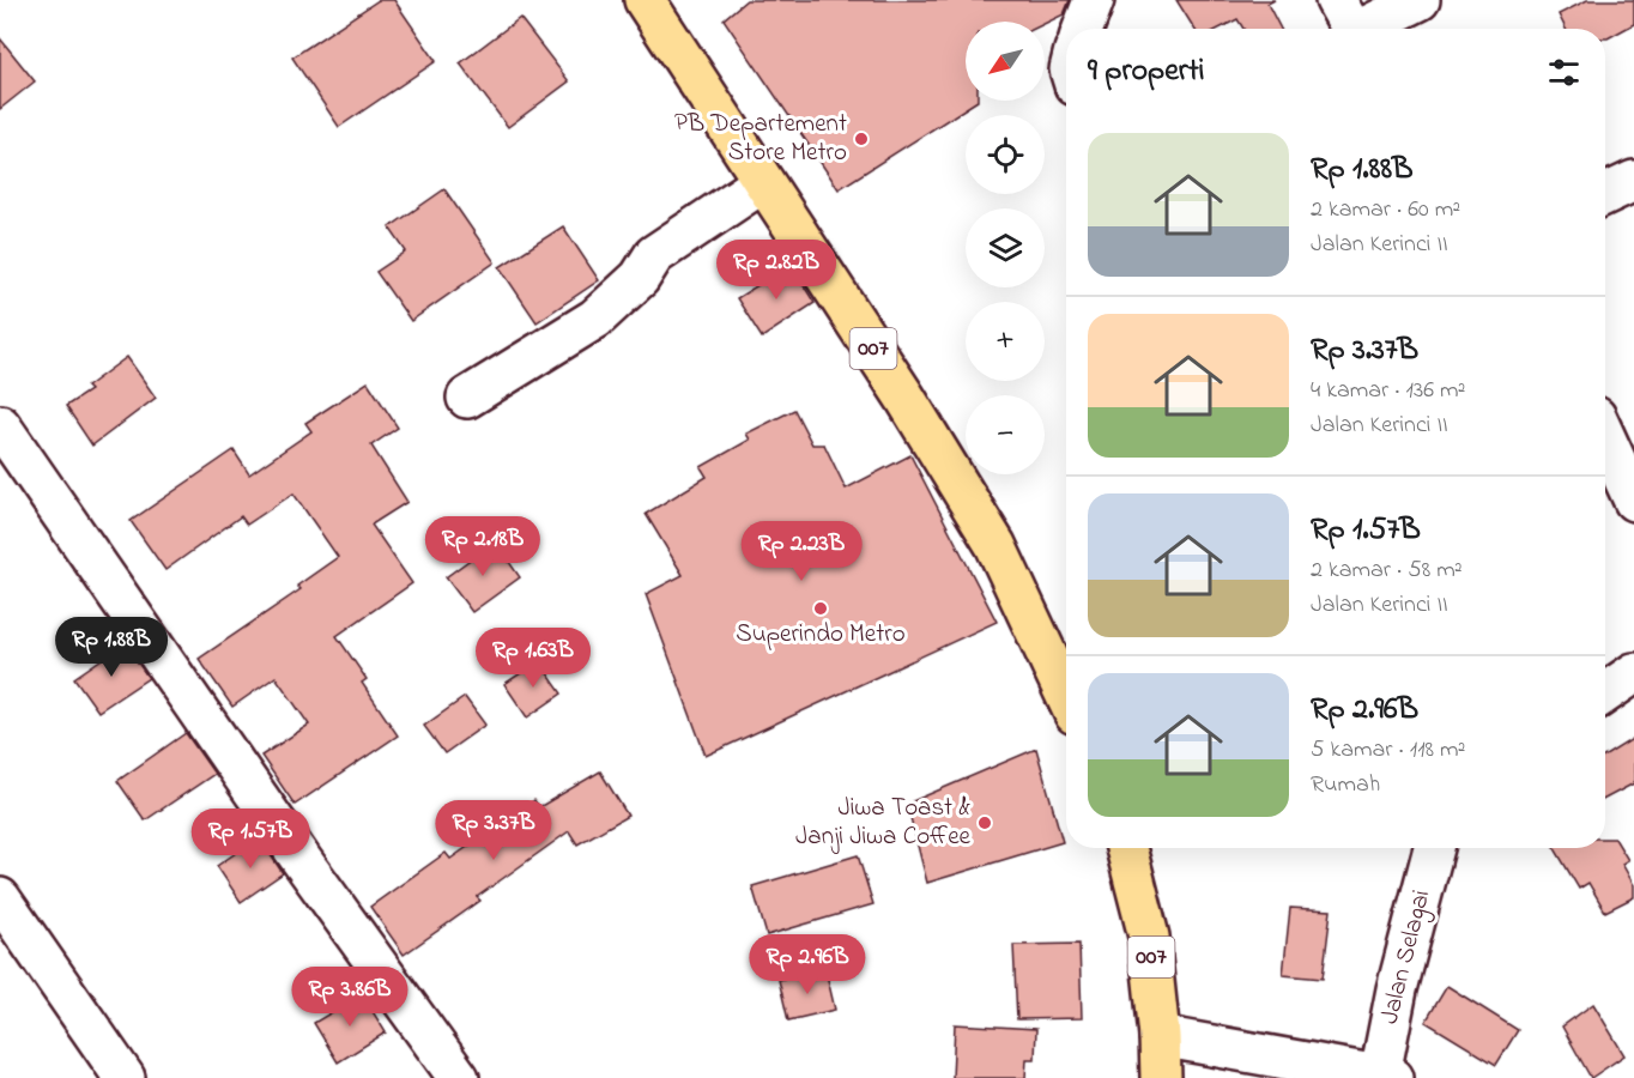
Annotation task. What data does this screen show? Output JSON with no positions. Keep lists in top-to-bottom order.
{
  "streets": {
    "main road": ["007"],
    "street": ["Jalan Selagai"]
  },
  "places": ["PB Departement Store Metro", "Superindo Metro", "Jiwa Toast & Janji Jiwa Coffee"],
  "north": "bottom left",
  "page": {
    "map_buttons": ["+", "−"],
    "heading": "9 properti",
    "list": [
      {
        "name": "Rp 1.88B",
        "note": "2 kamar · 60 m² · Jalan Kerinci II"
      },
      {
        "name": "Rp 3.37B",
        "note": "4 kamar · 136 m² · Jalan Kerinci II"
      },
      {
        "name": "Rp 1.57B",
        "note": "2 kamar · 58 m² · Jalan Kerinci II"
      },
      {
        "name": "Rp 2.96B",
        "note": "5 kamar · 118 m² · Rumah"
      }
    ],
    "price": [
      "Rp 2.82B",
      "Rp 2.18B",
      "Rp 2.23B",
      "Rp 1.88B",
      "Rp 1.63B",
      "Rp 3.37B",
      "Rp 1.57B",
      "Rp 2.96B",
      "Rp 3.86B"
    ]
  }
}
